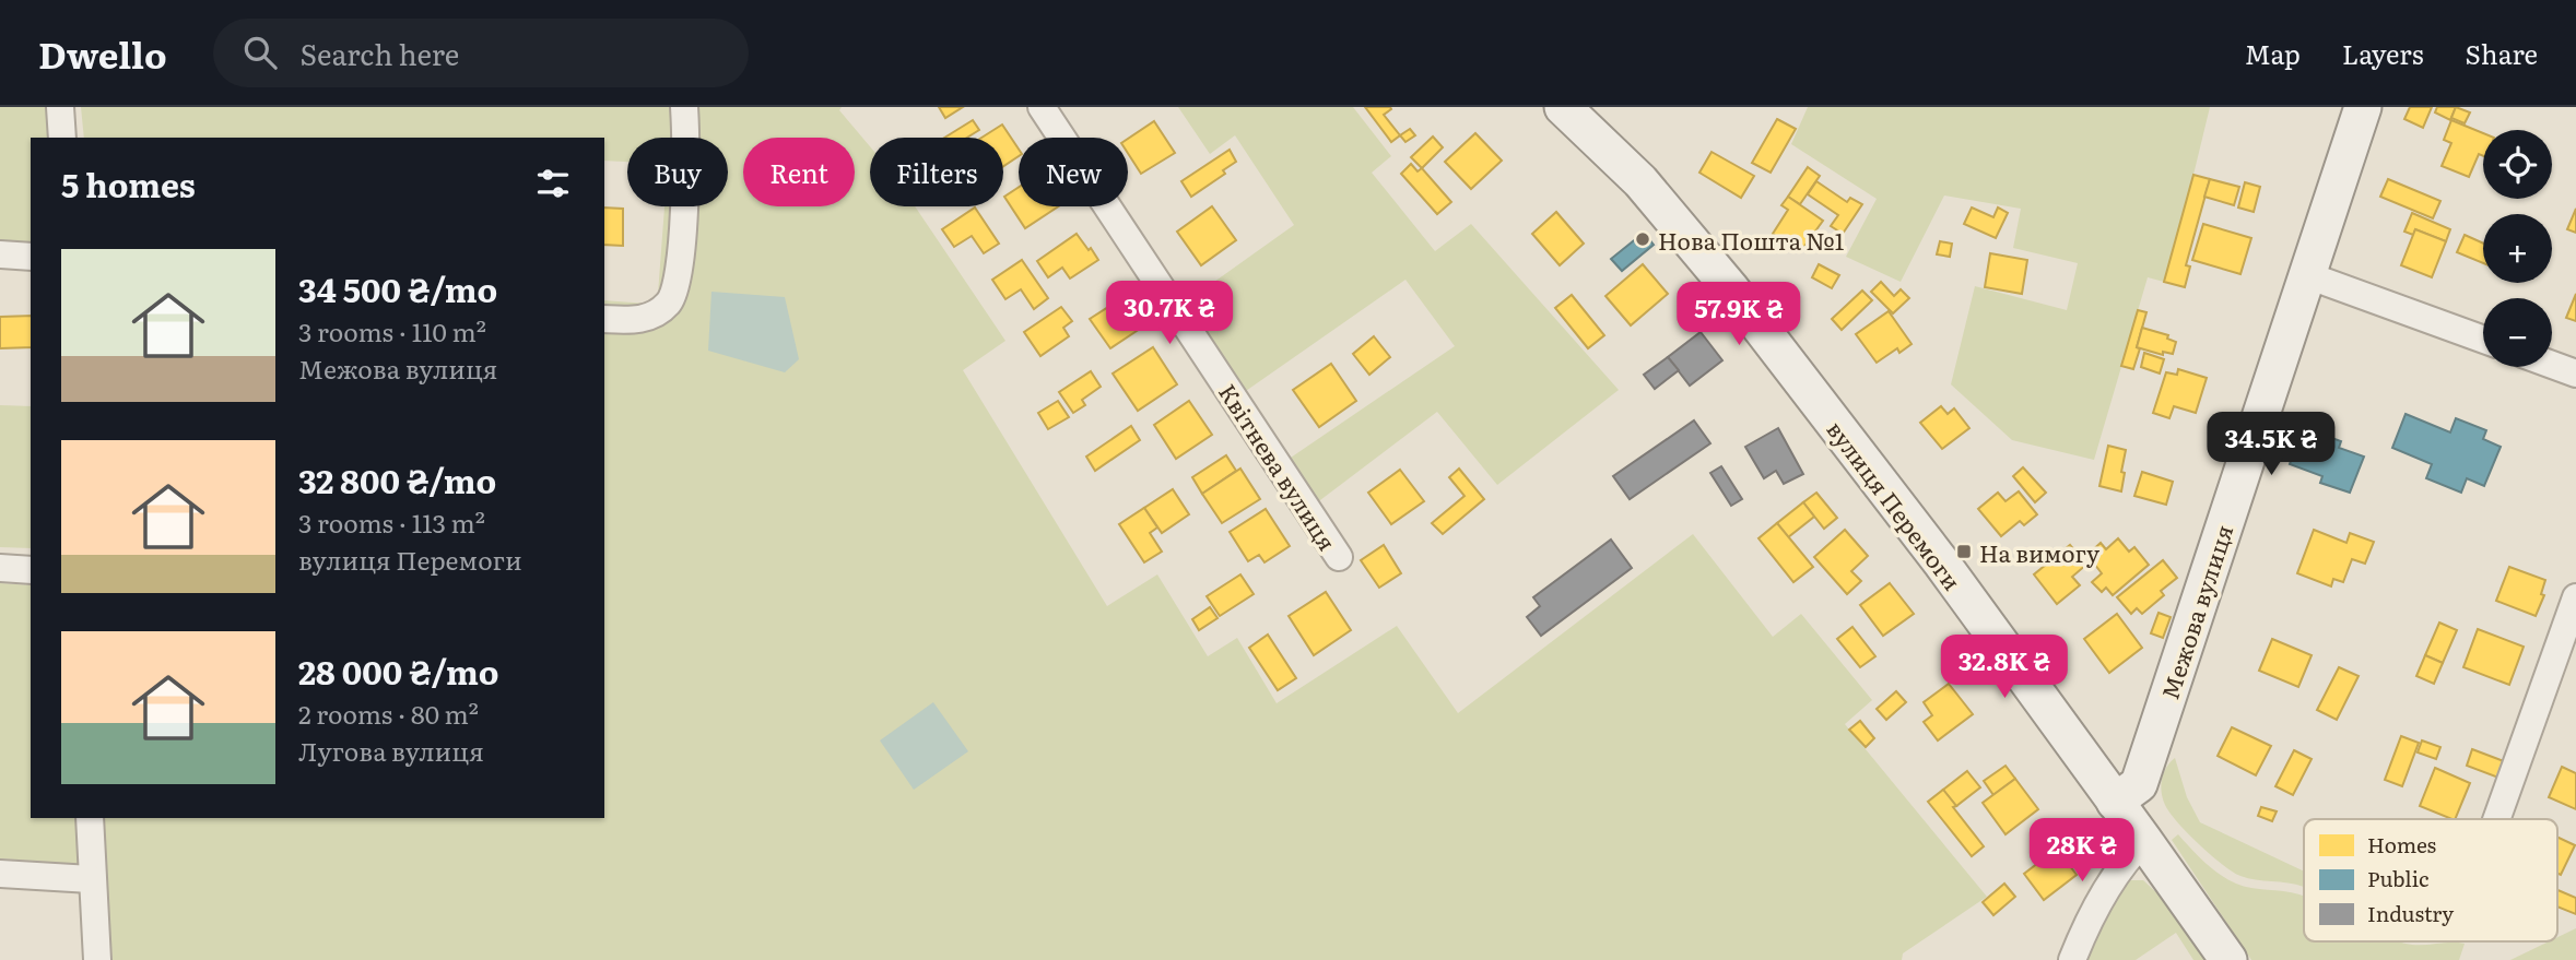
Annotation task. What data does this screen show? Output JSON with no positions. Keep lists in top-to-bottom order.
{
  "streets": {
    "main road": ["вулиця Перемоги", "Межова вулиця"],
    "street": ["Квітнева вулиця"]
  },
  "crossings": [
    ["вулиця Перемоги", "Межова вулиця"]
  ],
  "places": {
    "other": ["Нова Пошта №1"],
    "transit": ["На вимогу"]
  },
  "legend": ["Homes", "Public", "Industry"],
  "page": {
    "header": "Dwello",
    "search": "Search here",
    "nav": ["Map", "Layers", "Share"],
    "map_buttons": ["+", "−"],
    "chip": [
      "Buy",
      "Rent",
      "Filters",
      "New"
    ],
    "heading": "5 homes",
    "list": [
      {
        "name": "34 500 ₴/mo",
        "note": "3 rooms · 110 m² · Межова вулиця"
      },
      {
        "name": "32 800 ₴/mo",
        "note": "3 rooms · 113 m² · вулиця Перемоги"
      },
      {
        "name": "28 000 ₴/mo",
        "note": "2 rooms · 80 m² · Лугова вулиця"
      }
    ],
    "price": [
      "30.7K ₴",
      "57.9K ₴",
      "34.5K ₴",
      "32.8K ₴",
      "28K ₴"
    ]
  }
}
